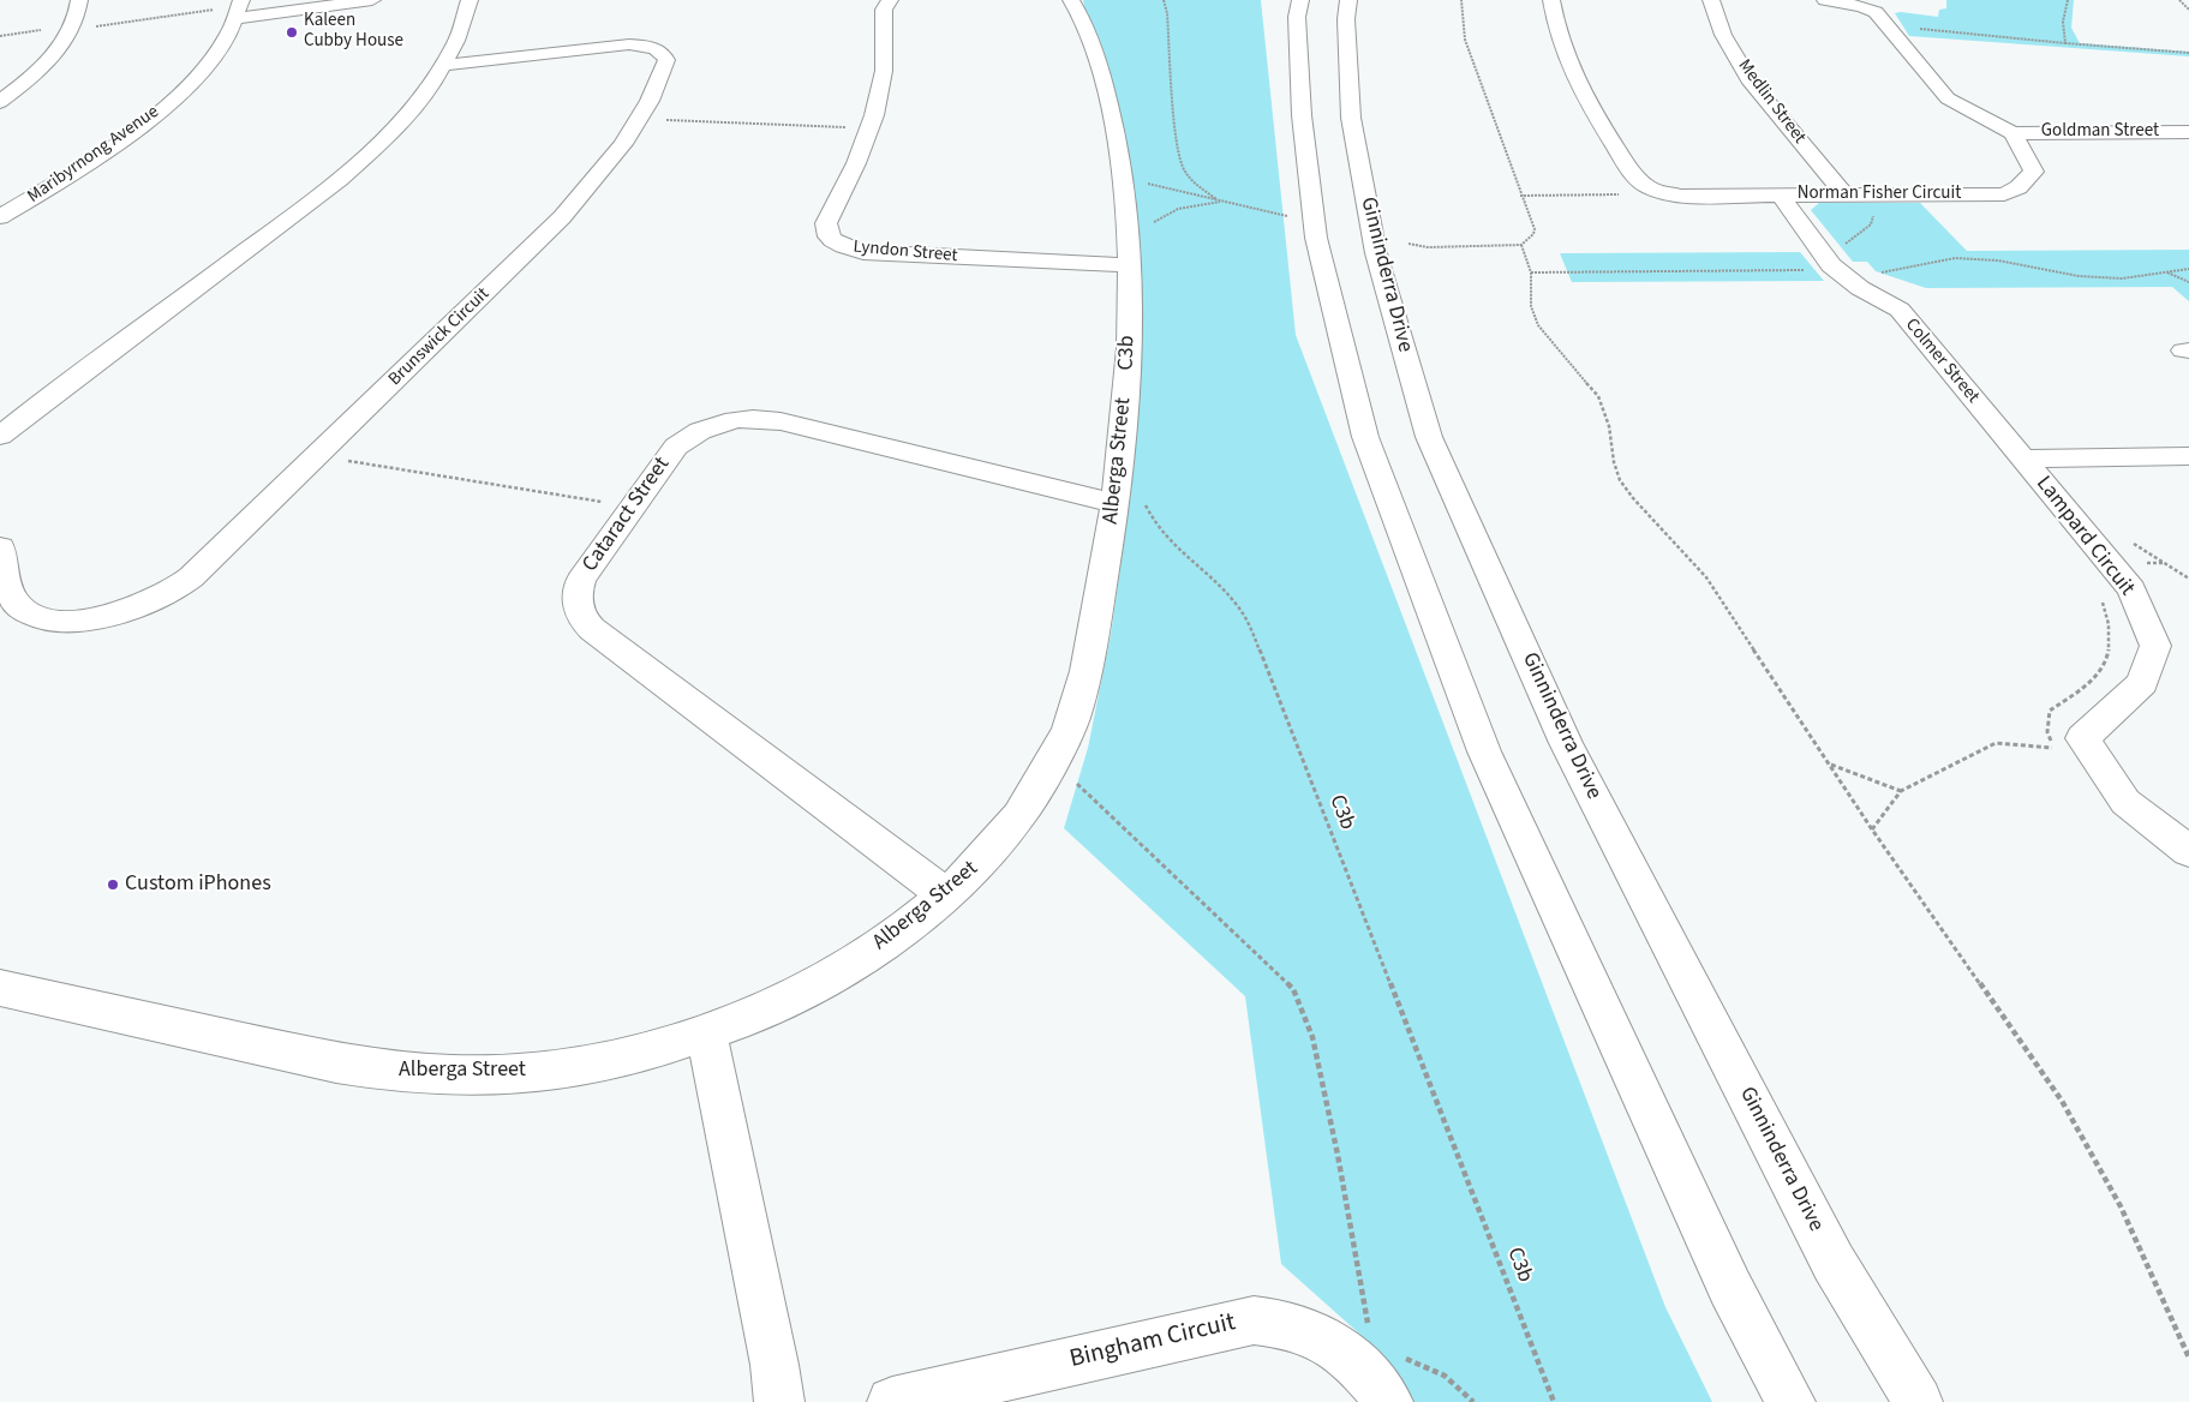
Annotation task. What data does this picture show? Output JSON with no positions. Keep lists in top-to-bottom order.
{
  "streets": {
    "street": [
      "Medlin Street",
      "Goldman Street",
      "Maribyrnong Avenue",
      "Norman Fisher Circuit",
      "Lyndon Street",
      "Ginninderra Drive",
      "Brunswick Circuit",
      "Colmer Street",
      "Alberga Street",
      "Cataract Street",
      "Lampard Circuit",
      "Bingham Circuit"
    ],
    "path": ["C3b"]
  },
  "crossings": [
    ["Medlin Street", "Norman Fisher Circuit"],
    ["Goldman Street", "Norman Fisher Circuit"],
    ["Norman Fisher Circuit", "Colmer Street"],
    ["Lyndon Street", "Alberga Street"],
    ["C3b", "Alberga Street"],
    ["C3b", "Cataract Street"],
    ["Colmer Street", "Lampard Circuit"],
    ["Alberga Street", "Cataract Street"]
  ],
  "places": ["Kaleen Cubby House", "Custom iPhones"]
}
